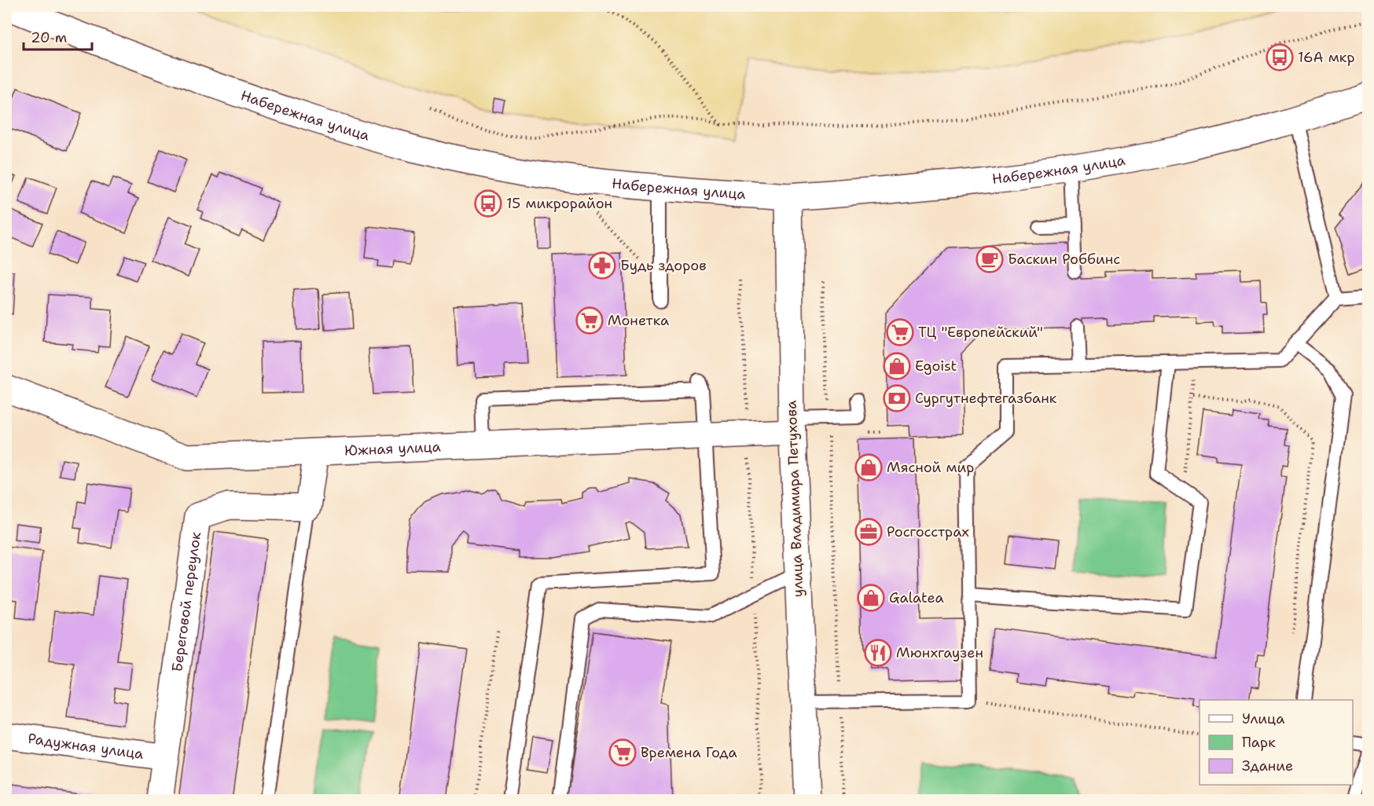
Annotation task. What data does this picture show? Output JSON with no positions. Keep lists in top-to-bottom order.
{
  "streets": {
    "street": [
      "Набережная улица",
      "Южная улица",
      "улица Владимира Петухова",
      "Береговой переулок",
      "Радужная улица"
    ]
  },
  "crossings": [
    ["Набережная улица", "улица Владимира Петухова"],
    ["Южная улица", "улица Владимира Петухова"],
    ["Береговой переулок", "Радужная улица"]
  ],
  "places": {
    "bus stop": ["16А мкр", "15 микрорайон"],
    "cafe": ["Баскин Роббинс"],
    "pharmacy": ["Будь здоров"],
    "supermarket": ["Монетка", "ТЦ \"Европейский\"", "Времена Года"],
    "shop": ["Egoist", "Мясной мир", "Galatea"],
    "bank": ["Сургутнефтегазбанк"],
    "office": ["Росгосстрах"],
    "restaurant": ["Мюнхгаузен"]
  },
  "legend": ["Улица", "Парк", "Здание"],
  "scale_bar": "20 m"
}
